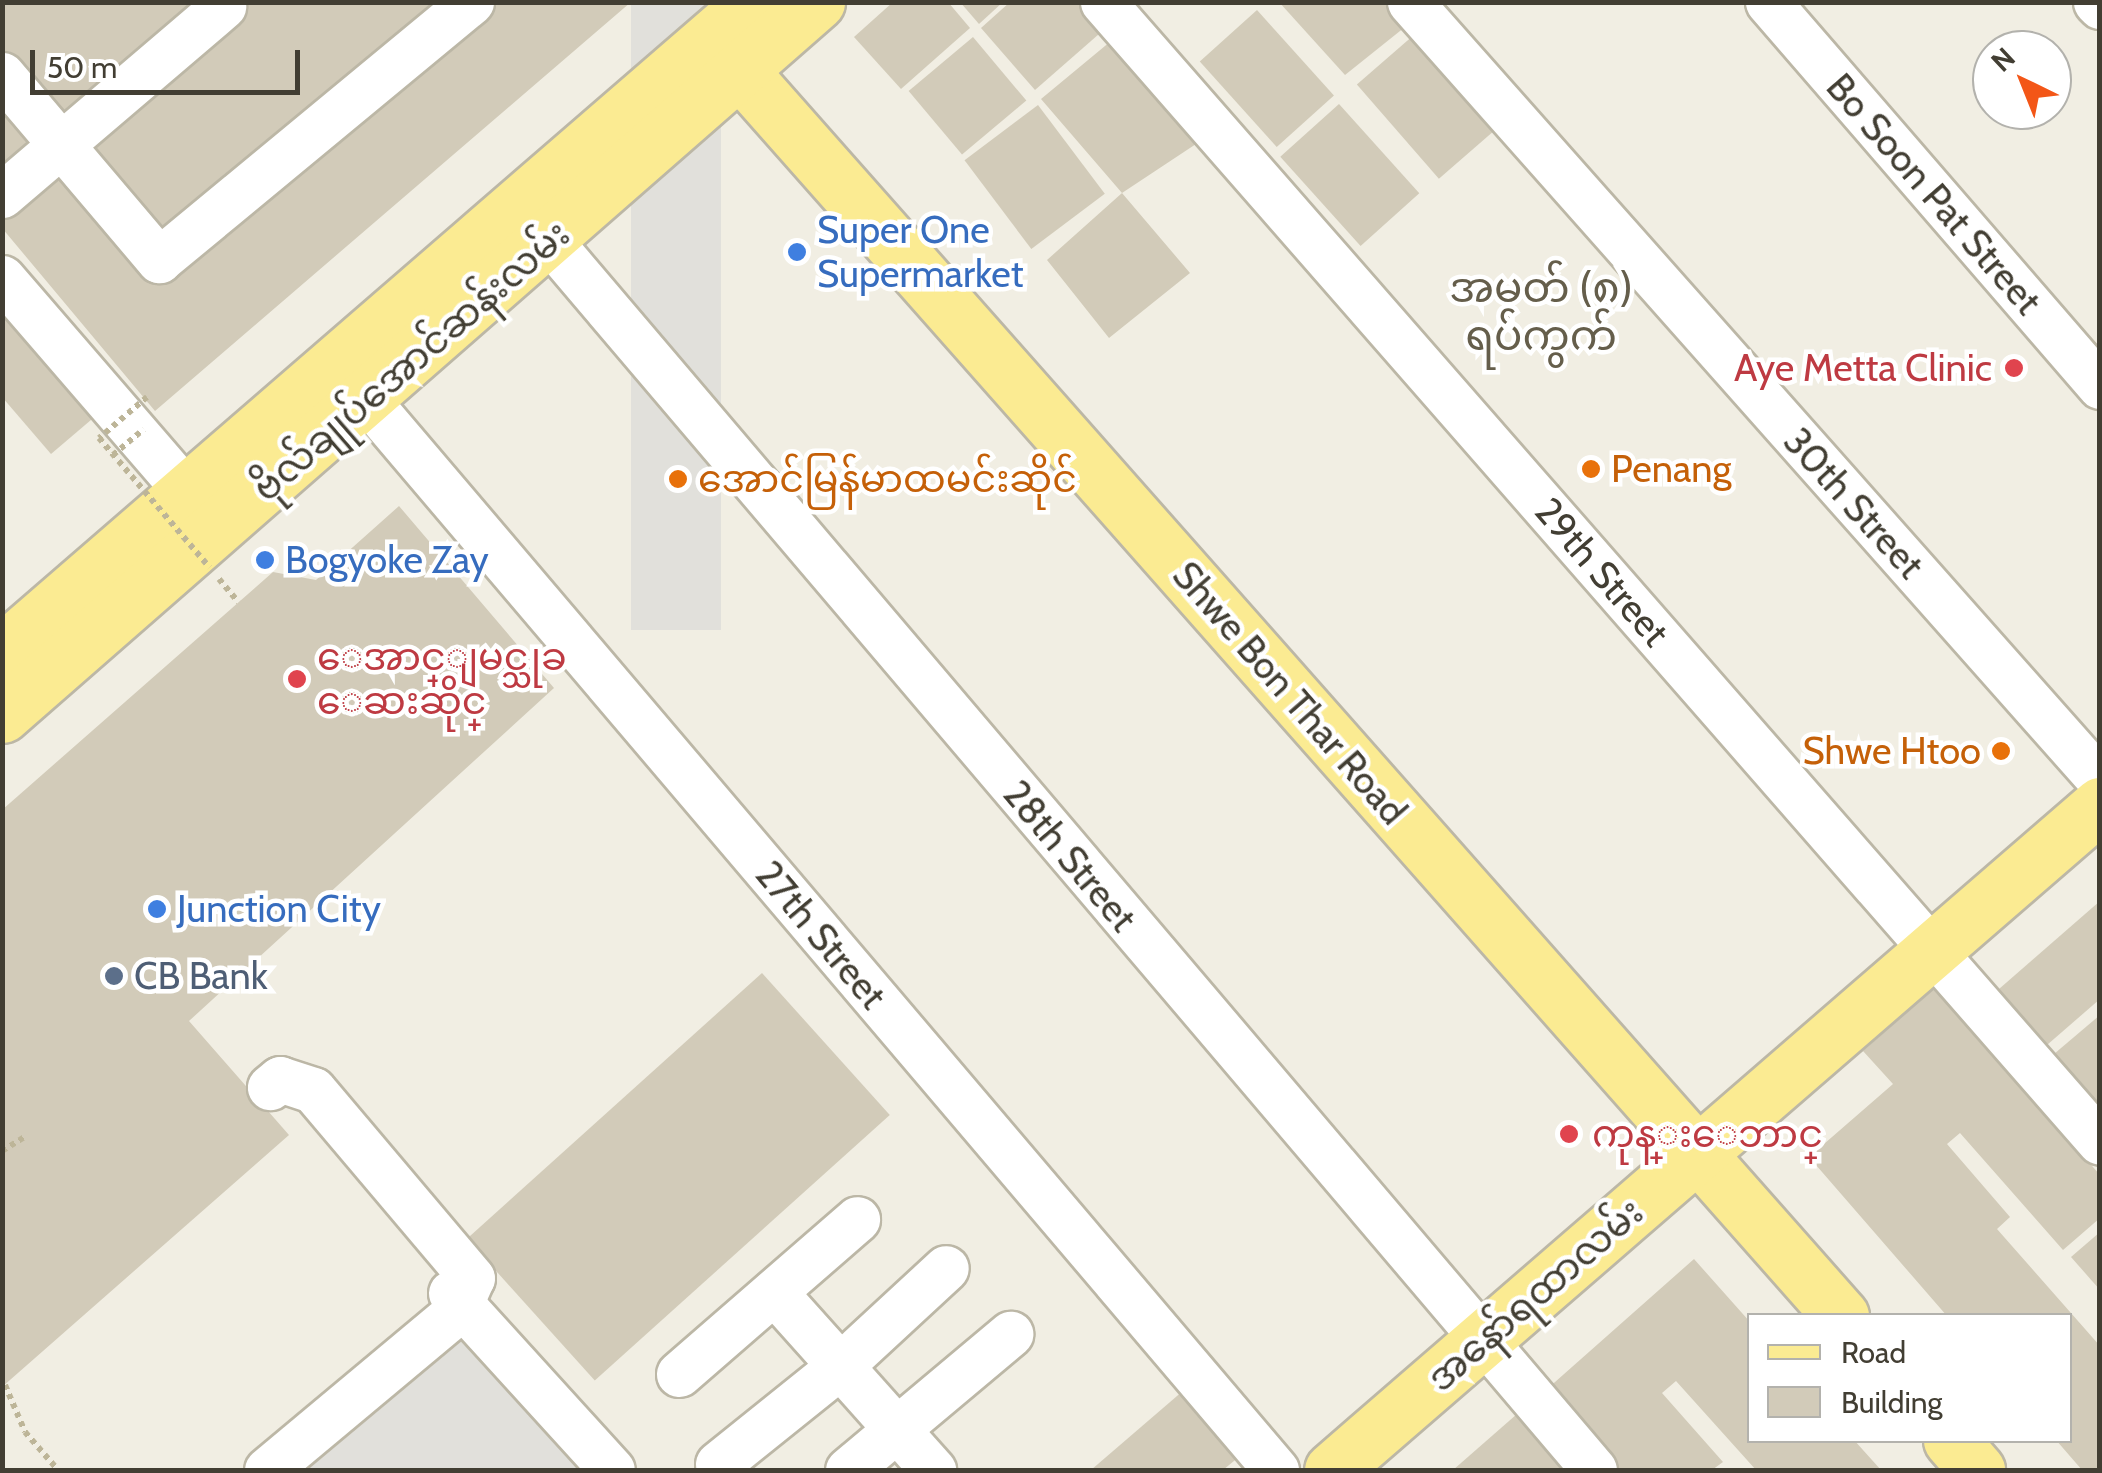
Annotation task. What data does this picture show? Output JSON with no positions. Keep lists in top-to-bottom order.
{
  "streets": {
    "main road": ["ဗိုလ်ချုပ်အောင်ဆန်းလမ်း", "Shwe Bon Thar Road", "အနော်ရထာလမ်း"],
    "street": [
      "Bo Soon Pat Street",
      "30th Street",
      "29th Street",
      "28th Street",
      "27th Street"
    ]
  },
  "crossings": [
    ["ဗိုလ်ချုပ်အောင်ဆန်းလမ်း", "Shwe Bon Thar Road"],
    ["ဗိုလ်ချုပ်အောင်ဆန်းလမ်း", "28th Street"],
    ["ဗိုလ်ချုပ်အောင်ဆန်းလမ်း", "27th Street"],
    ["29th Street", "အနော်ရထာလမ်း"],
    ["Shwe Bon Thar Road", "အနော်ရထာလမ်း"],
    ["28th Street", "အနော်ရထာလမ်း"]
  ],
  "districts": ["အမှတ် (၈) ရပ်ကွက်"],
  "places": [
    "Super One Supermarket",
    "Aye Metta Clinic",
    "Penang",
    "အောင်မြန်မာထမင်းဆိုင်",
    "Bogyoke Zay",
    "ေအာင္ျမင္သုခ ေဆးဆိုင္",
    "Shwe Htoo",
    "Junction City",
    "CB Bank",
    "ကုန္းေဘာင္"
  ],
  "legend": ["Road", "Building"],
  "scale_bar": "50 m",
  "north": "top left"
}
